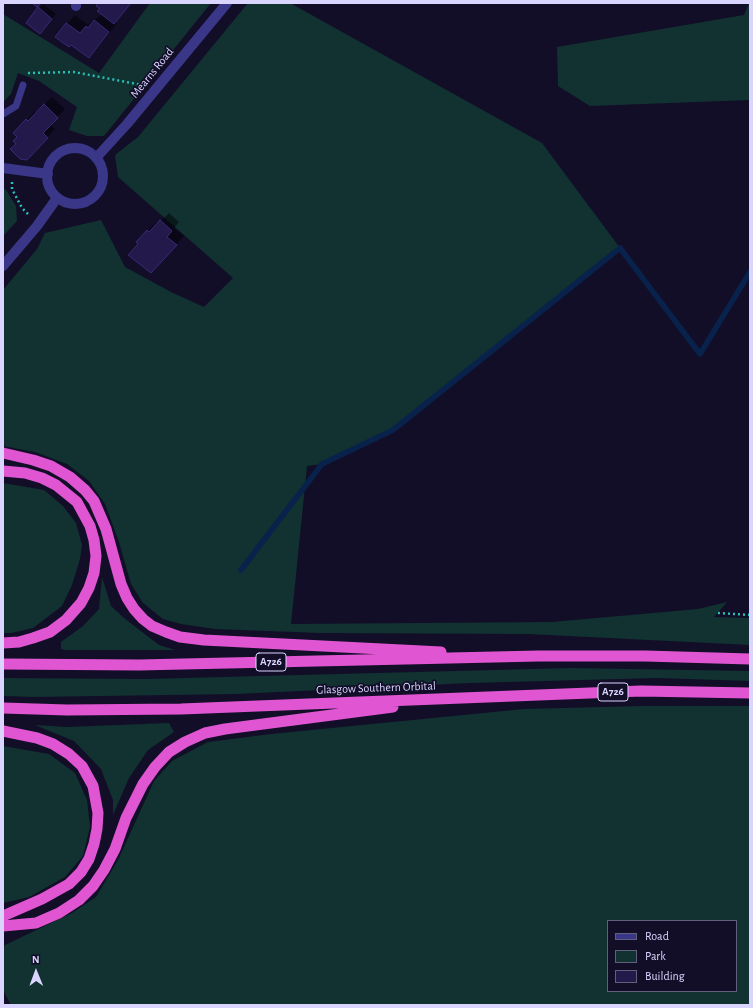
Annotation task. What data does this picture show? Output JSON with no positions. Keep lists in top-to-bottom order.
{
  "streets": {
    "highway": ["A726", "Glasgow Southern Orbital"],
    "street": ["Mearns Road"]
  },
  "legend": ["Road", "Park", "Building"],
  "north": "top"
}
